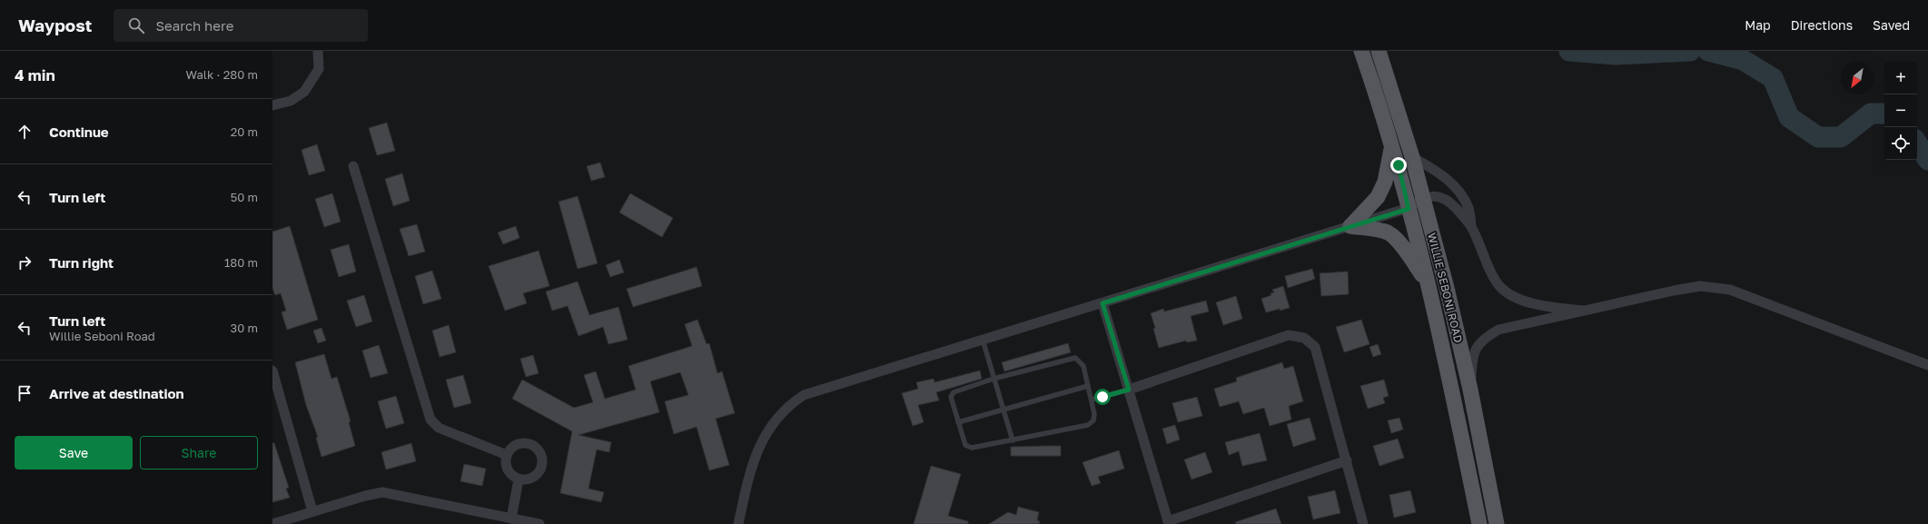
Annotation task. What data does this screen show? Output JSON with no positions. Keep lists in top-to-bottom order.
{
  "streets": {
    "main road": ["WILLIE SEBONI ROAD"]
  },
  "north": "bottom left",
  "page": {
    "header": "Waypost",
    "search": "Search here",
    "nav": ["Map", "Directions", "Saved"],
    "heading": ["4 min", "Walk · 280 m"],
    "map_buttons": ["+", "−"],
    "list": [
      ["Continue", "20 m"],
      ["Turn left", "50 m"],
      ["Turn right", "180 m"],
      ["Turn left", "Willie Seboni Road", "30 m"],
      "Arrive at destination"
    ],
    "buttons": ["Save", "Share"]
  }
}
